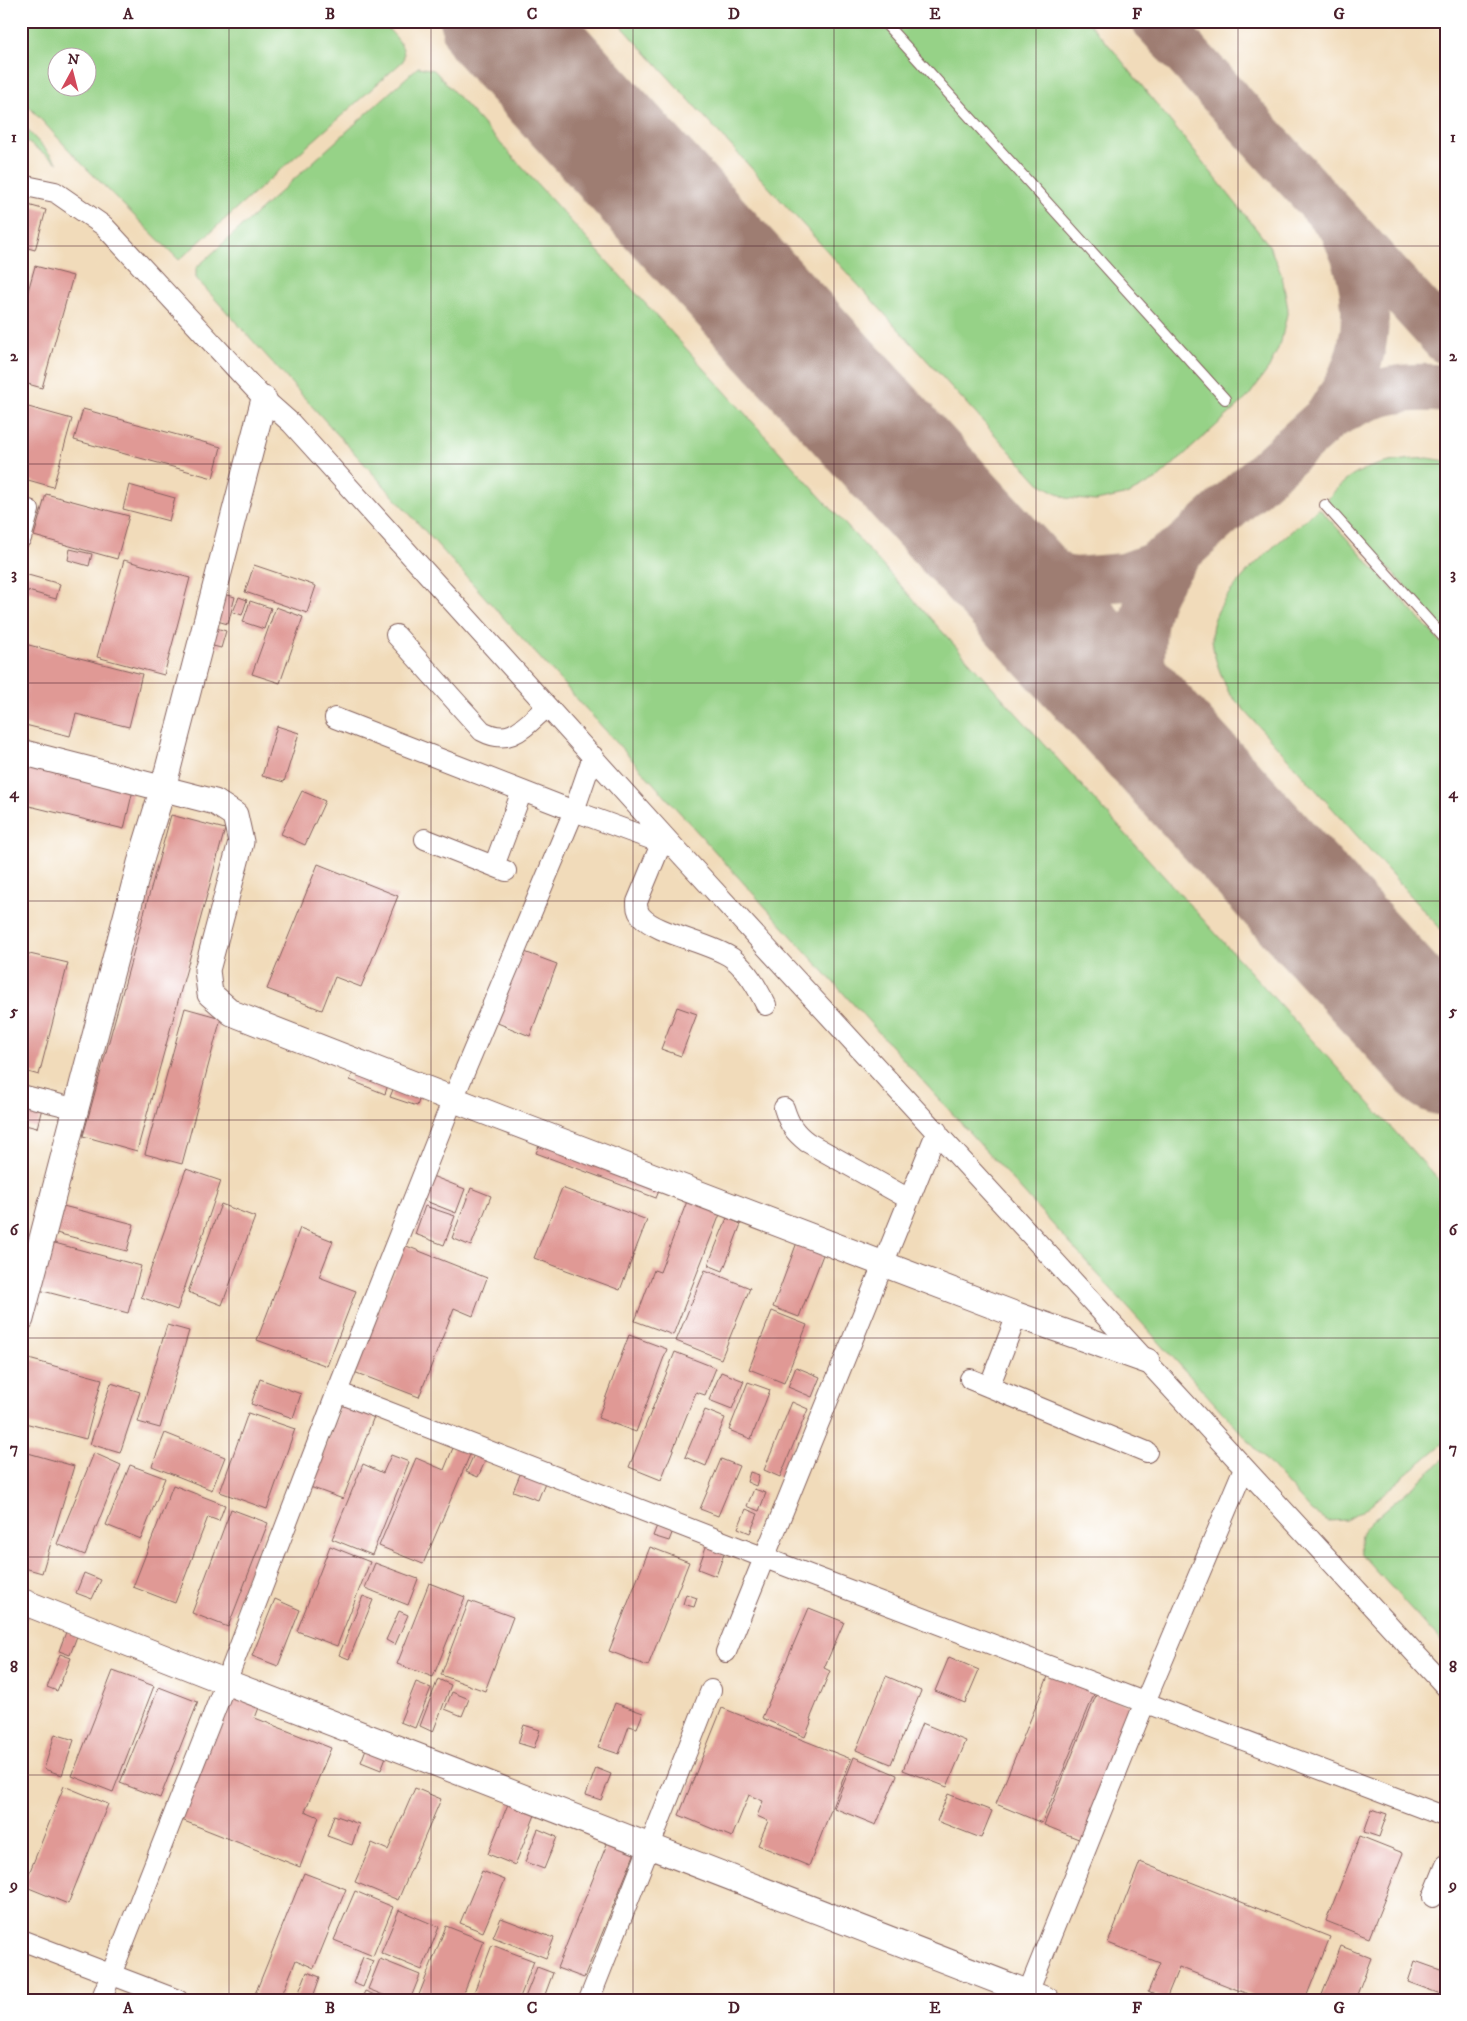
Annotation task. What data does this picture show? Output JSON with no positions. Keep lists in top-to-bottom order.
{
  "north": "top",
  "grid": {
    "columns": [
      "A",
      "B",
      "C",
      "D",
      "E",
      "F",
      "G"
    ],
    "rows": [
      "1",
      "2",
      "3",
      "4",
      "5",
      "6",
      "7",
      "8",
      "9"
    ]
  }
}
